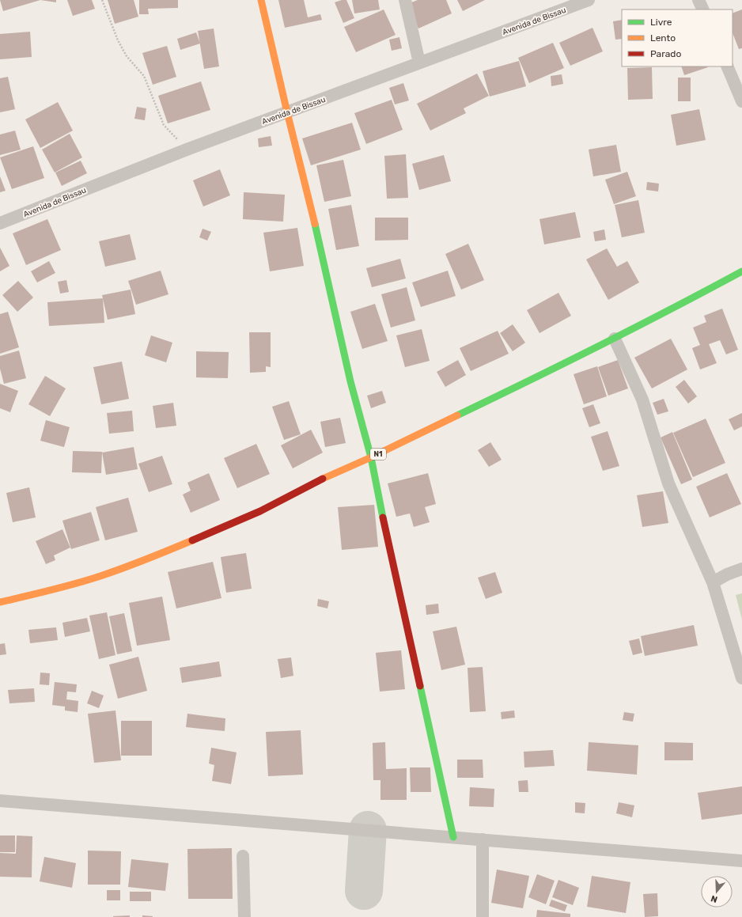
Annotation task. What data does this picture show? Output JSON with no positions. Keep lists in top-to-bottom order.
{
  "streets": {
    "street": ["Avenida de Bissau", "N1"]
  },
  "legend": ["Livre", "Lento", "Parado"],
  "north": "bottom"
}
